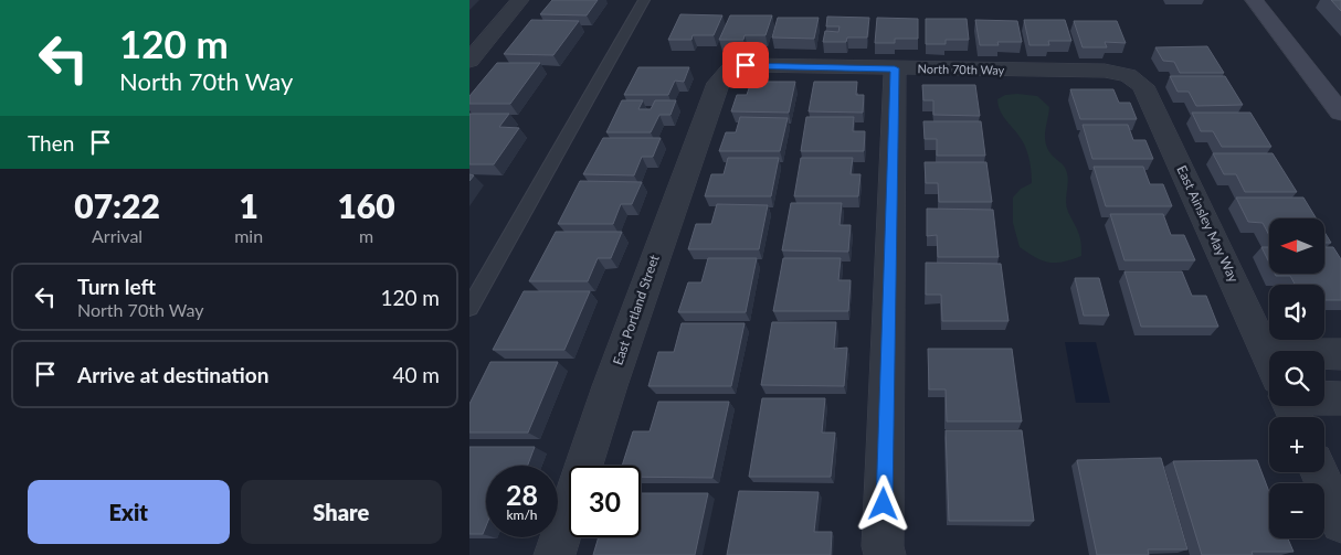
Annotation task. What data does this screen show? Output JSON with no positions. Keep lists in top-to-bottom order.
{
  "streets": {
    "street": ["North 70th Way", "East Ainsley May Way", "East Portland Street"]
  },
  "crossings": [
    ["North 70th Way", "East Ainsley May Way"],
    ["North 70th Way", "East Portland Street"]
  ],
  "north": "left",
  "page": {
    "turn": ["120 m", "North 70th Way"],
    "then": "Then",
    "eta": [
      "07:22",
      "Arrival",
      "1",
      "min",
      "160",
      "m"
    ],
    "map_buttons": ["+", "−"],
    "list": [
      {
        "name": "Turn left",
        "note": "North 70th Way",
        "value": "120 m"
      },
      {
        "name": "Arrive at destination",
        "value": "40 m"
      }
    ],
    "speed": "28 km/h",
    "limit": "30",
    "buttons": ["Exit", "Share"]
  }
}
